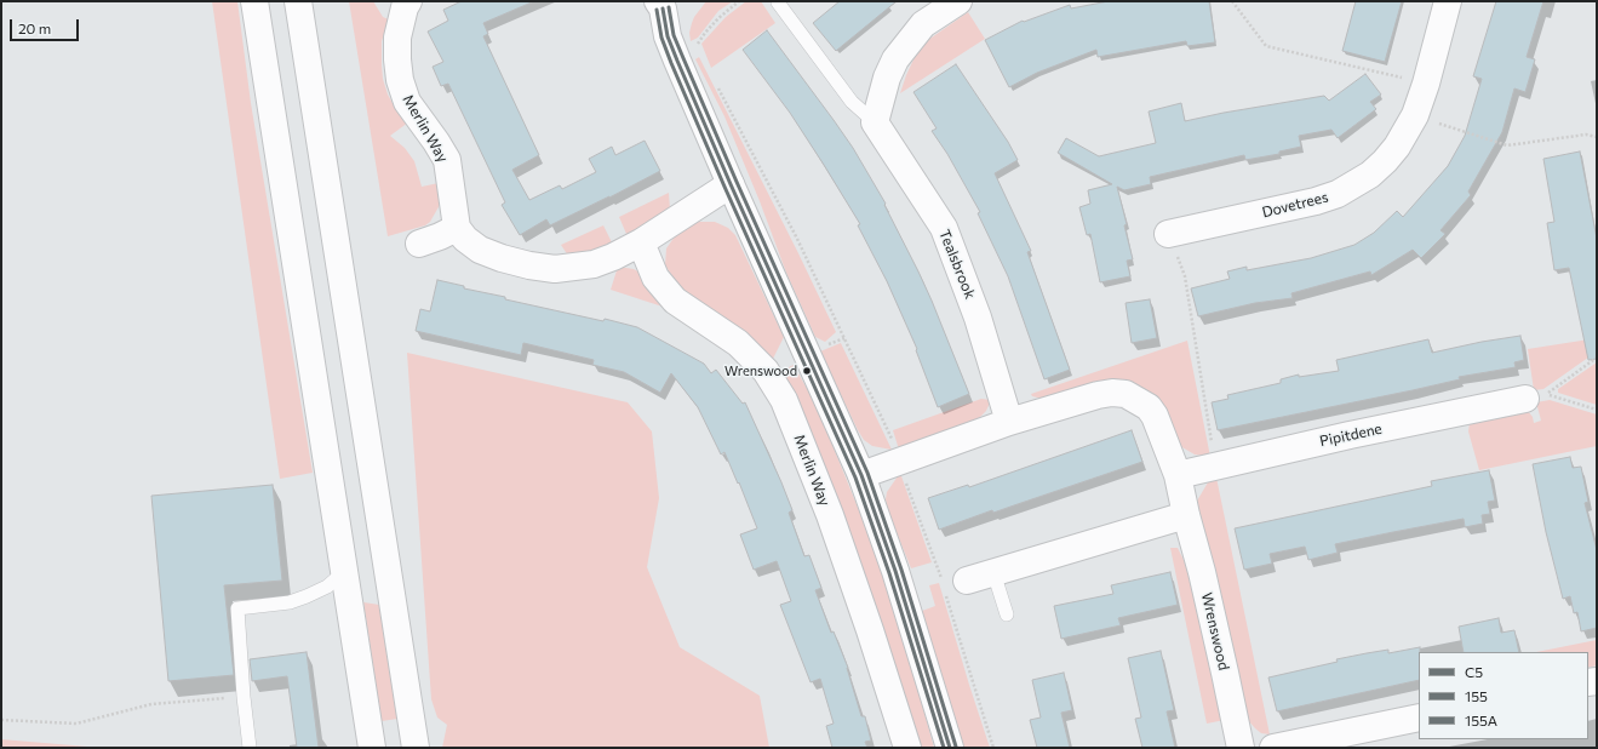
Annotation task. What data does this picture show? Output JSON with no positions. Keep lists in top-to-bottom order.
{
  "streets": {
    "main road": [
      "Merlin Way",
      "Dovetrees",
      "Tealsbrook",
      "Pipitdene",
      "Wrenswood"
    ]
  },
  "crossings": [
    ["Tealsbrook", "Wrenswood"],
    ["Pipitdene", "Wrenswood"]
  ],
  "places": ["Wrenswood"],
  "lines": ["transit line 155A", "transit line C5", "transit line 155"],
  "legend": ["C5", "155", "155A"],
  "scale_bar": "20 m"
}
